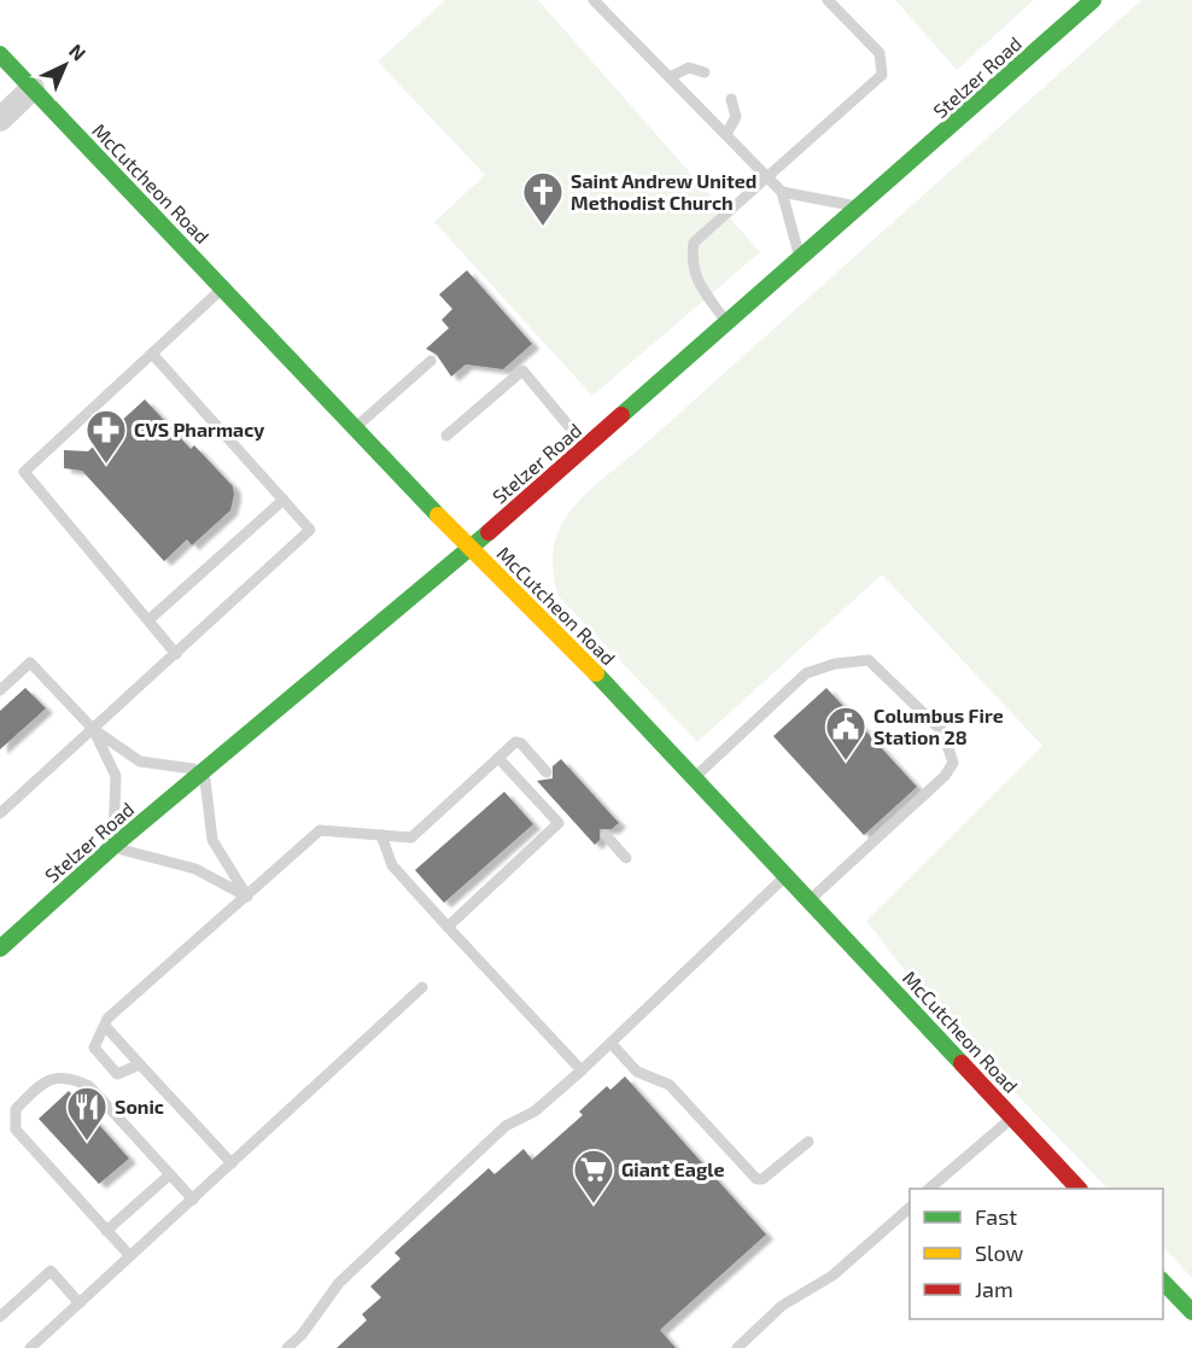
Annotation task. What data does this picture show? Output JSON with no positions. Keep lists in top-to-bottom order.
{
  "streets": {
    "main road": ["Stelzer Road", "McCutcheon Road"]
  },
  "crossings": [
    ["Stelzer Road", "McCutcheon Road"]
  ],
  "places": {
    "church": ["Saint Andrew United Methodist Church"],
    "pharmacy": ["CVS Pharmacy"],
    "public building": ["Columbus Fire Station 28"],
    "restaurant": ["Sonic"],
    "supermarket": ["Giant Eagle"]
  },
  "legend": ["Fast", "Slow", "Jam"],
  "north": "top right"
}
